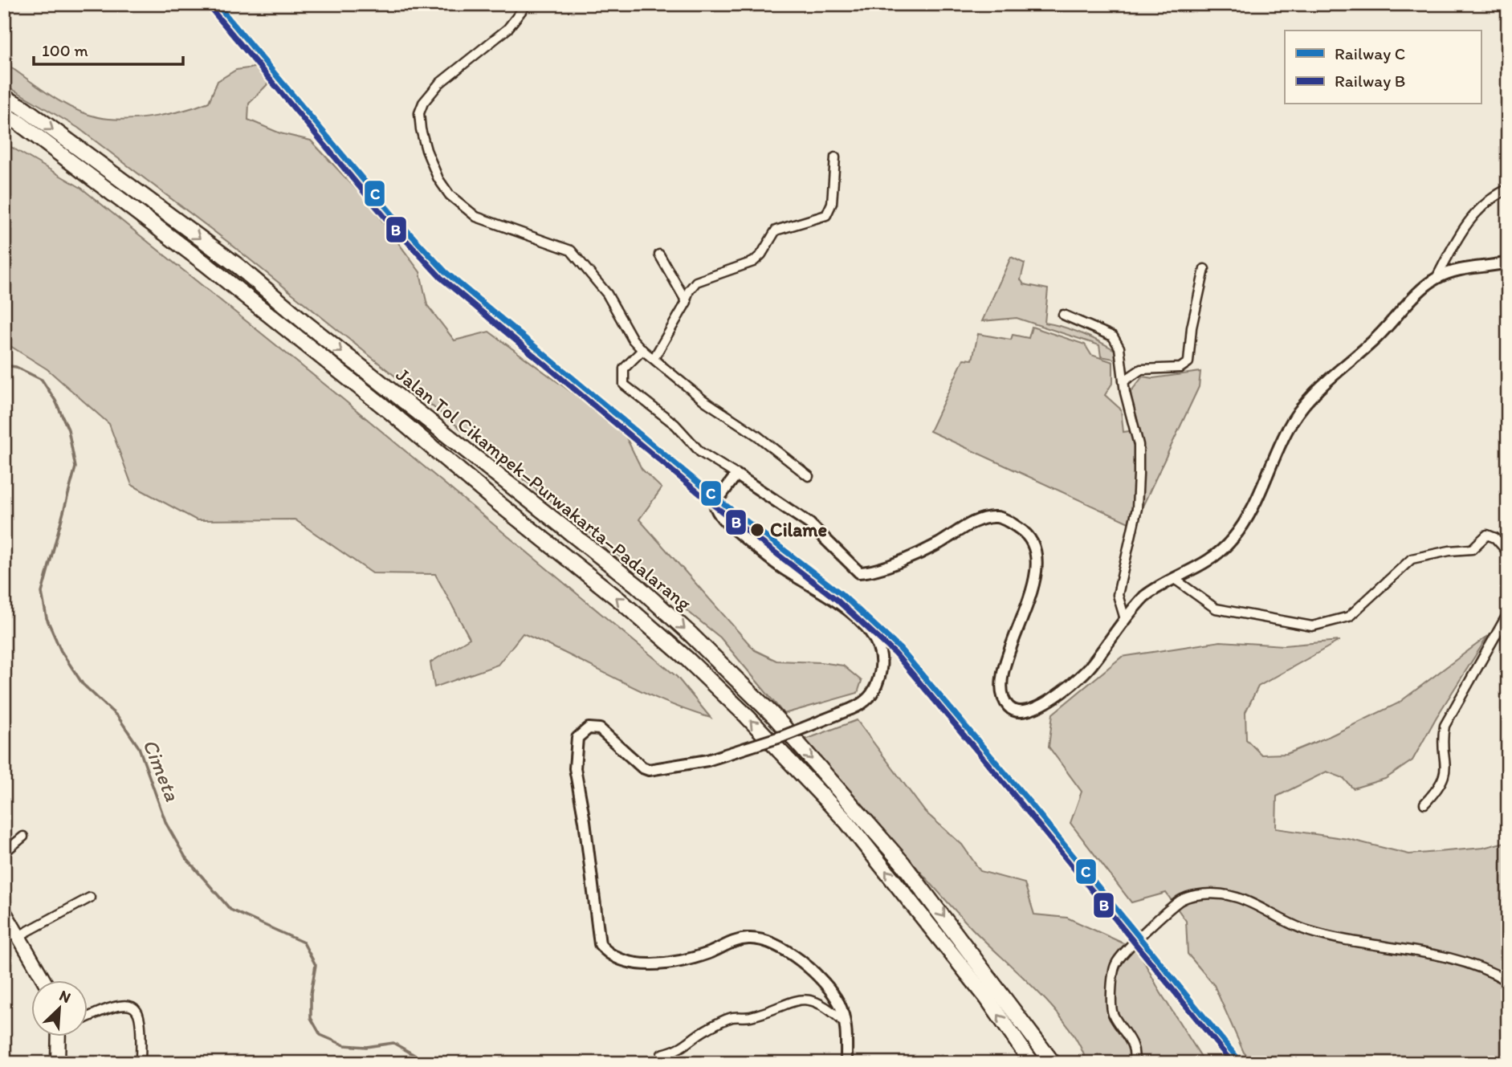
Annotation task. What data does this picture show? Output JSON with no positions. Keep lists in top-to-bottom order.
{
  "streets": {
    "highway": ["Jalan Tol Cikampek–Purwakarta–Padalarang"]
  },
  "water": ["Cimeta"],
  "places": ["Cilame"],
  "lines": ["rail line C", "rail line B"],
  "legend": ["Railway C", "Railway B"],
  "scale_bar": "100 m",
  "north": "top right"
}
